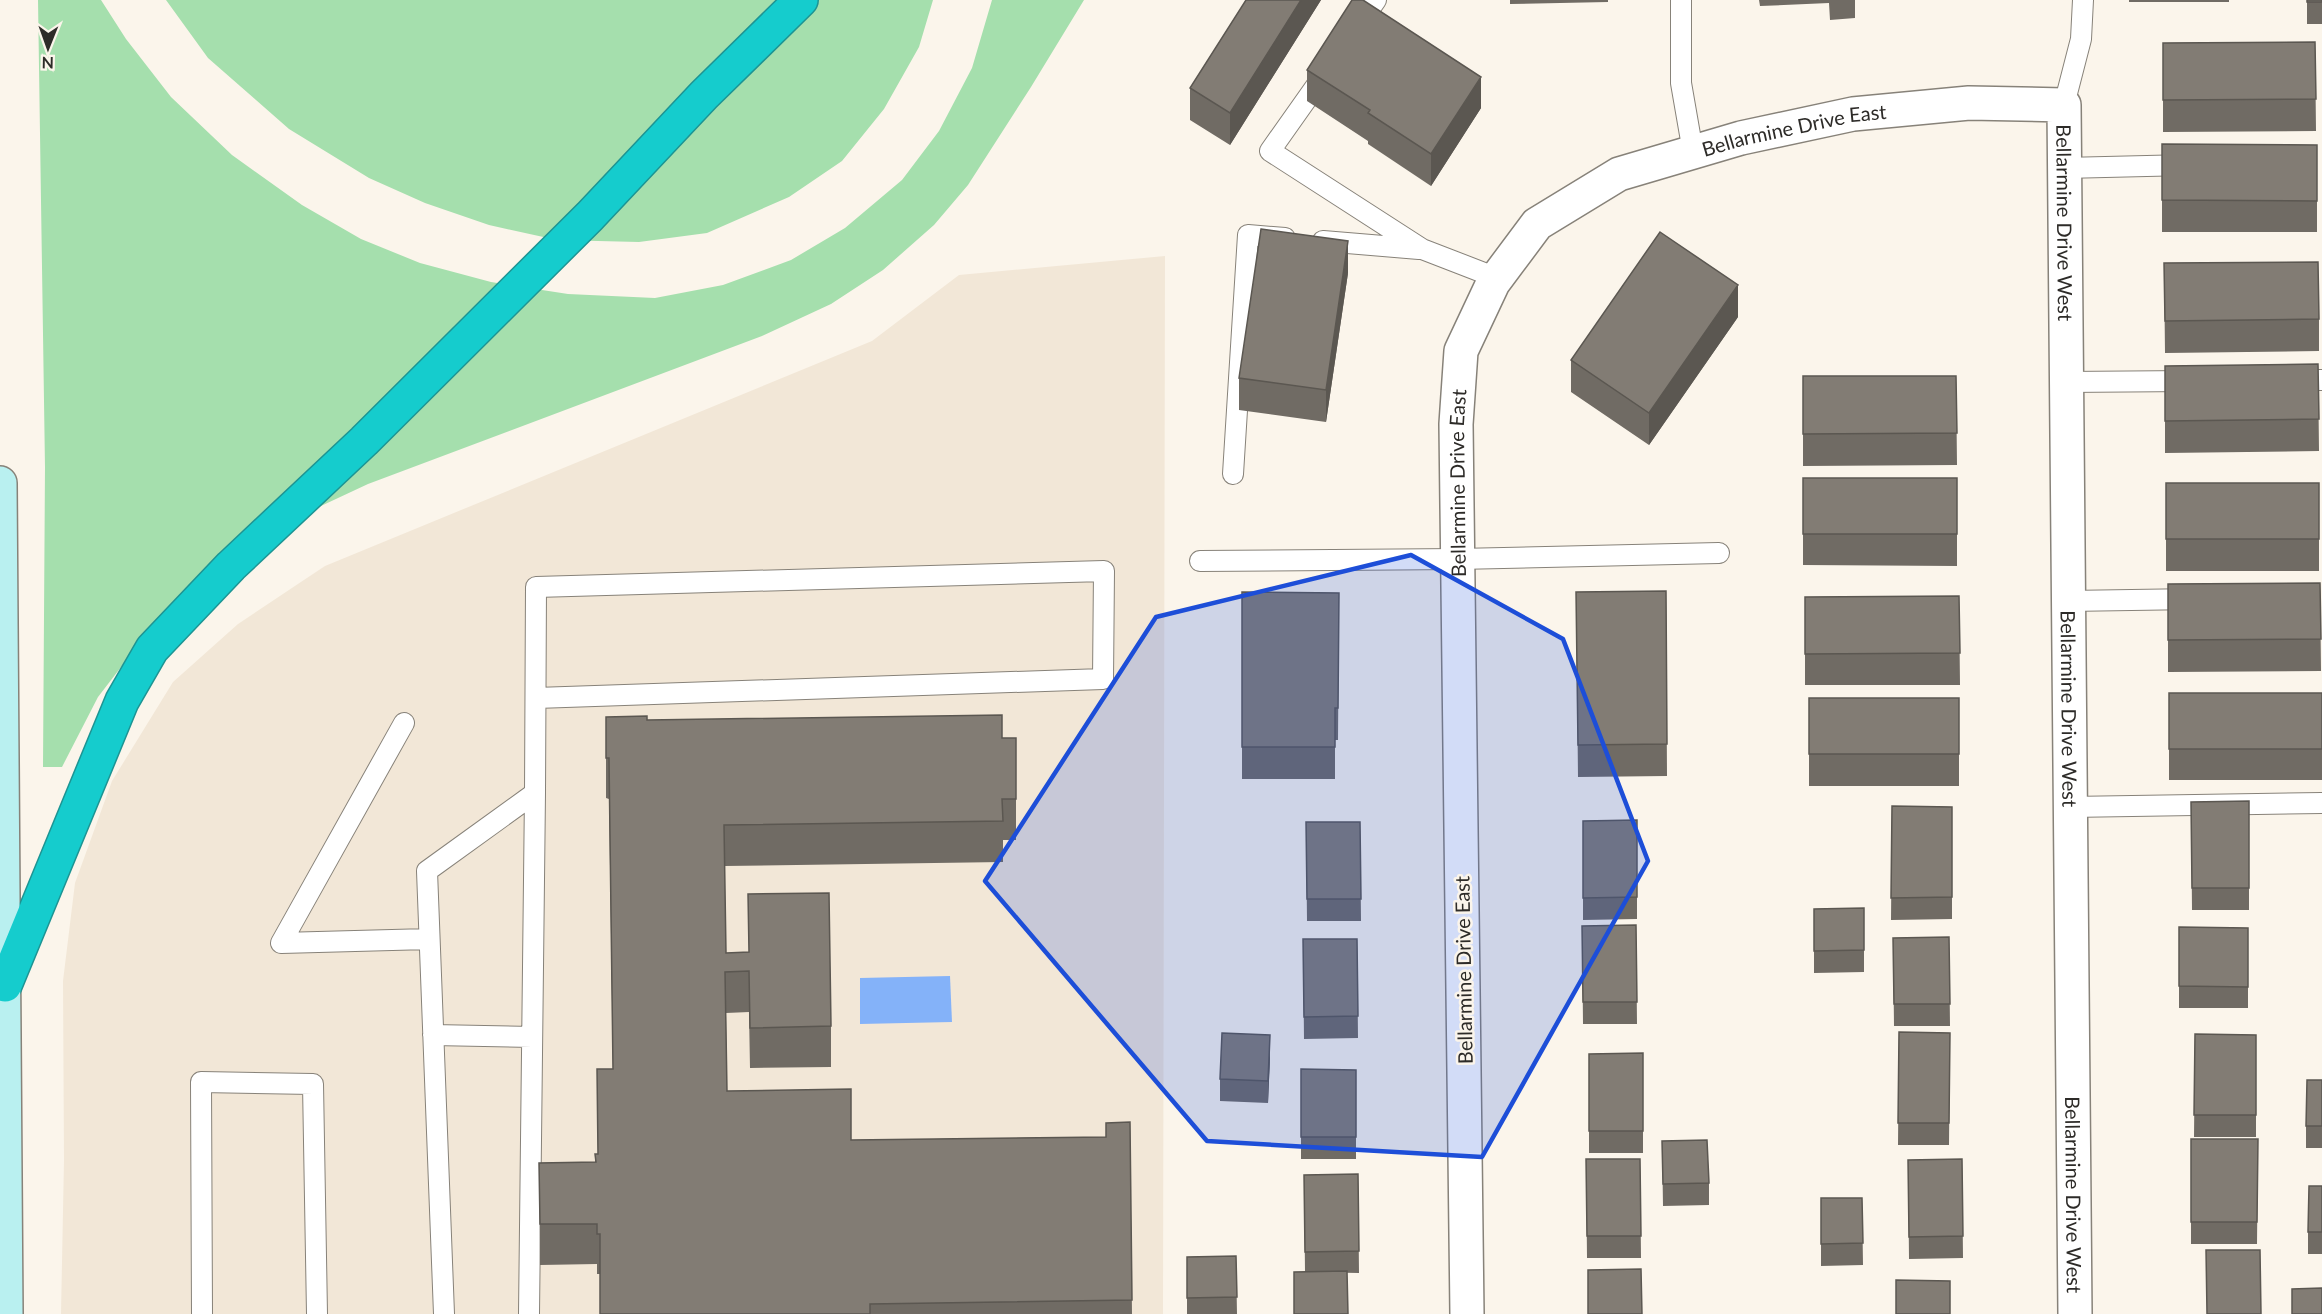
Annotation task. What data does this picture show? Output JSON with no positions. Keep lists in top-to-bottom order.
{
  "streets": {
    "street": ["Bellarmine Drive East", "Bellarmine Drive West"]
  },
  "crossings": [
    ["Bellarmine Drive East", "Bellarmine Drive West"]
  ],
  "north": "bottom"
}
